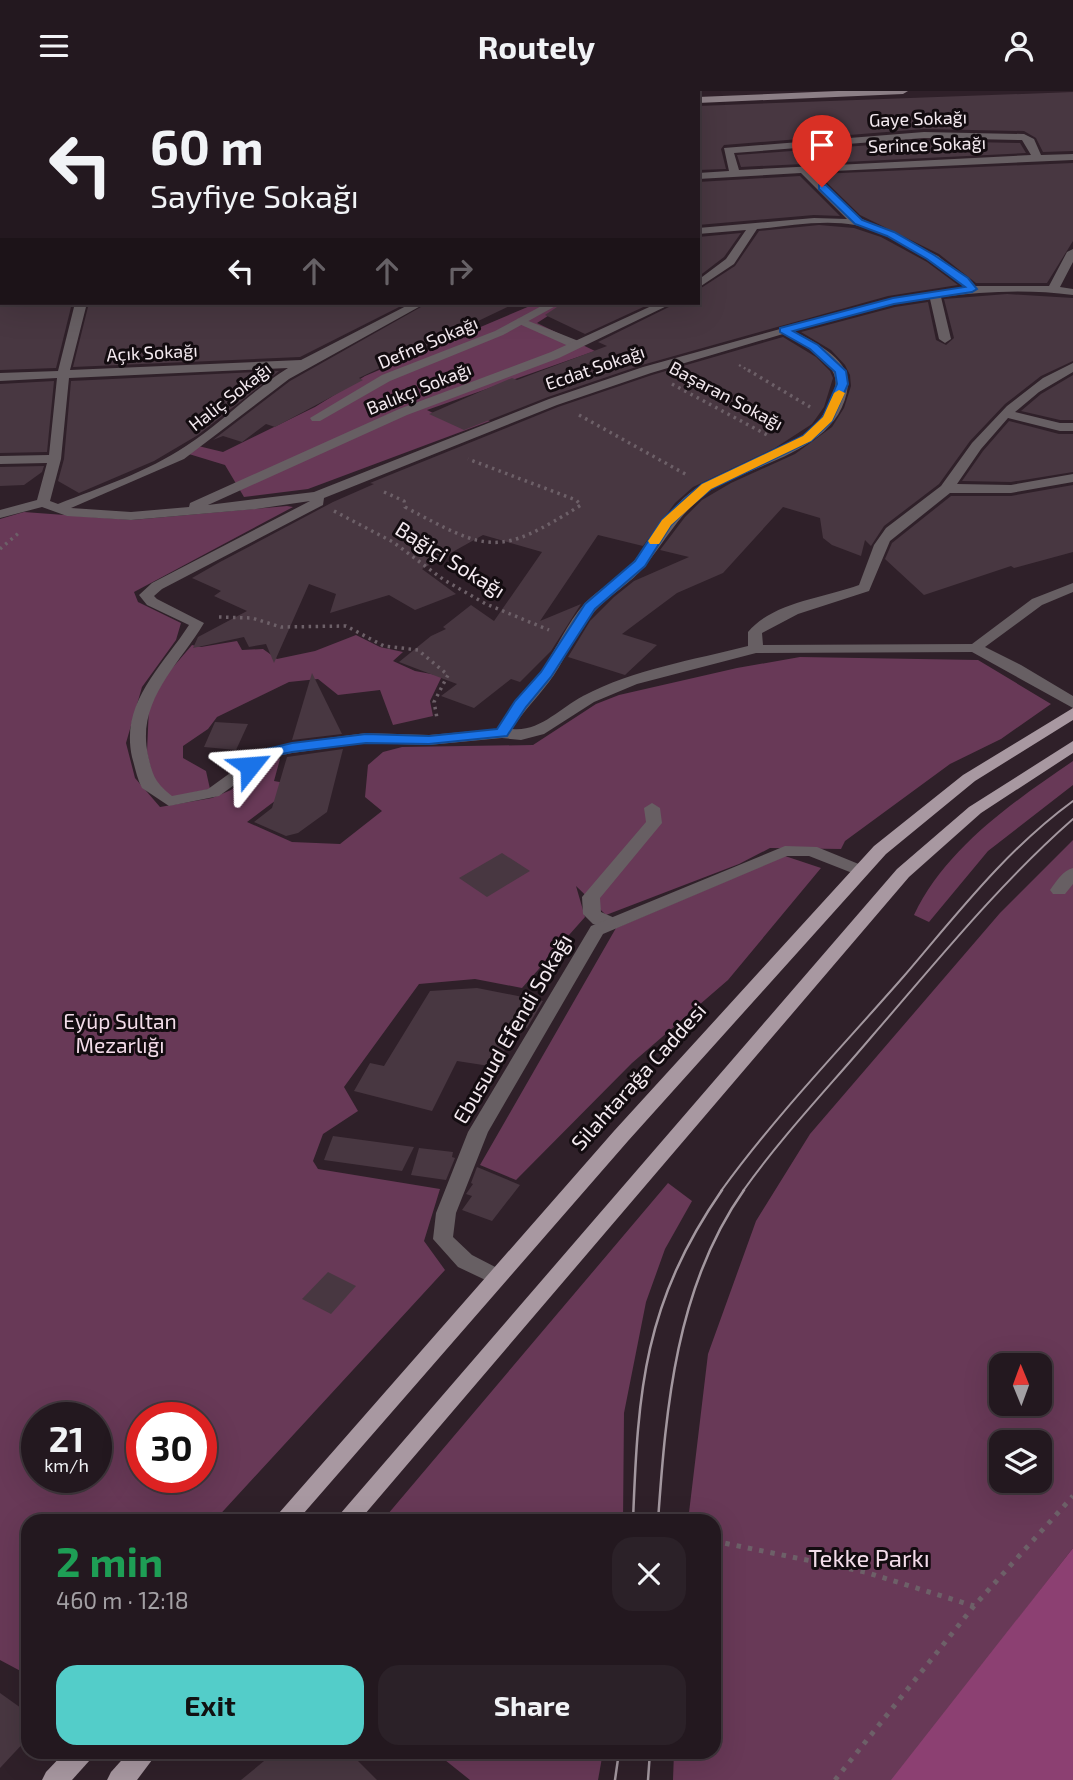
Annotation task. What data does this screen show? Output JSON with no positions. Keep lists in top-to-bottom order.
{
  "streets": {
    "main road": ["Silahtarağa Caddesi"],
    "street": [
      "Gaye Sokağı",
      "Serince Sokağı",
      "Defne Sokağı",
      "Açık Sokağı",
      "Ecdat Sokağı",
      "Balıkçı Sokağı",
      "Haliç Sokağı",
      "Ebusuud Efendi Sokağı"
    ],
    "path": ["Başaran Sokağı", "Bağiçi Sokağı"]
  },
  "crossings": [
    ["Gaye Sokağı", "Serince Sokağı"],
    ["Açık Sokağı", "Haliç Sokağı"],
    ["Ecdat Sokağı", "Başaran Sokağı"],
    ["Ecdat Sokağı", "Bağiçi Sokağı"],
    ["Ebusuud Efendi Sokağı", "Silahtarağa Caddesi"]
  ],
  "parks": ["Eyüp Sultan Mezarlığı", "Tekke Parkı"],
  "north": "top",
  "page": {
    "header": "Routely",
    "turn": ["60 m", "Sayfiye Sokağı"],
    "speed": "21 km/h",
    "limit": "30",
    "heading": ["2 min", "460 m · 12:18"],
    "buttons": ["Exit", "Share"]
  }
}
